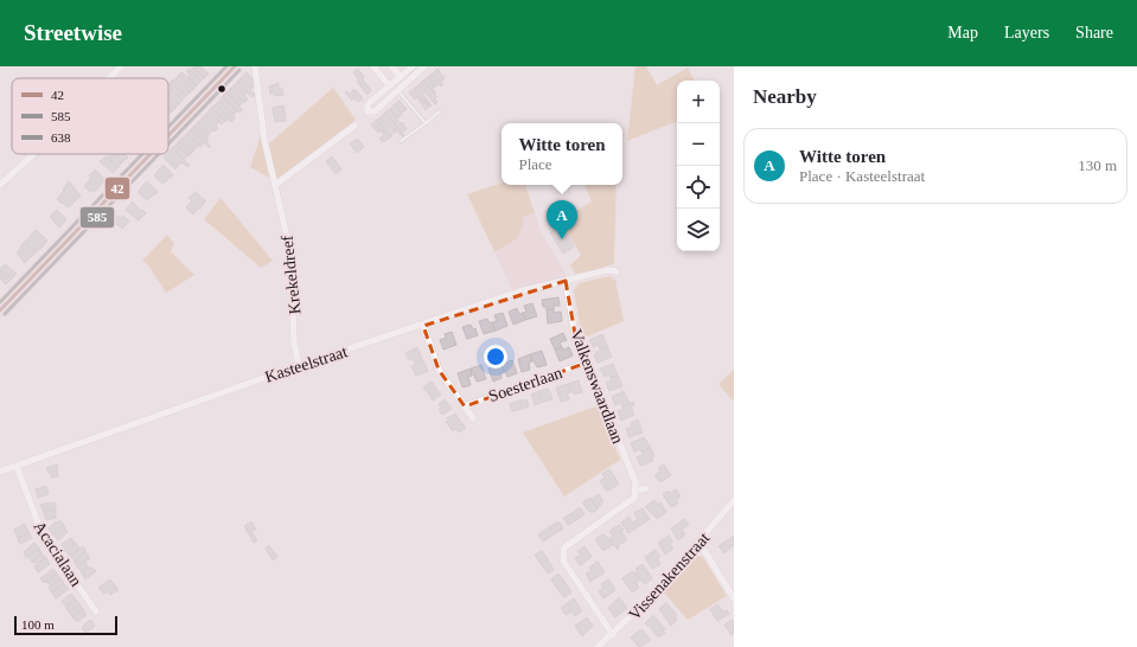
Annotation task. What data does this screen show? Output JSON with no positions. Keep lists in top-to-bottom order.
{
  "streets": {
    "street": [
      "Krekeldreef",
      "Kasteelstraat",
      "Soesterlaan",
      "Valkenswaardlaan",
      "Acacialaan",
      "Vissenakenstraat"
    ]
  },
  "crossings": [
    ["Krekeldreef", "Kasteelstraat"],
    ["Kasteelstraat", "Soesterlaan"],
    ["Kasteelstraat", "Valkenswaardlaan"],
    ["Kasteelstraat", "Acacialaan"],
    ["Soesterlaan", "Valkenswaardlaan"]
  ],
  "lines": ["transit line 42", "transit line 638", "transit line 585"],
  "legend": ["42", "585", "638"],
  "scale_bar": "100 m",
  "page": {
    "header": "Streetwise",
    "nav": ["Map", "Layers", "Share"],
    "heading": "Nearby",
    "map_buttons": ["+", "−"],
    "popup": ["Witte toren", "Place"],
    "list": [
      {
        "mark": "A",
        "name": "Witte toren",
        "note": "Place · Kasteelstraat",
        "value": "130 m"
      }
    ],
    "pins": "A",
    "scale": "100 m"
  }
}
